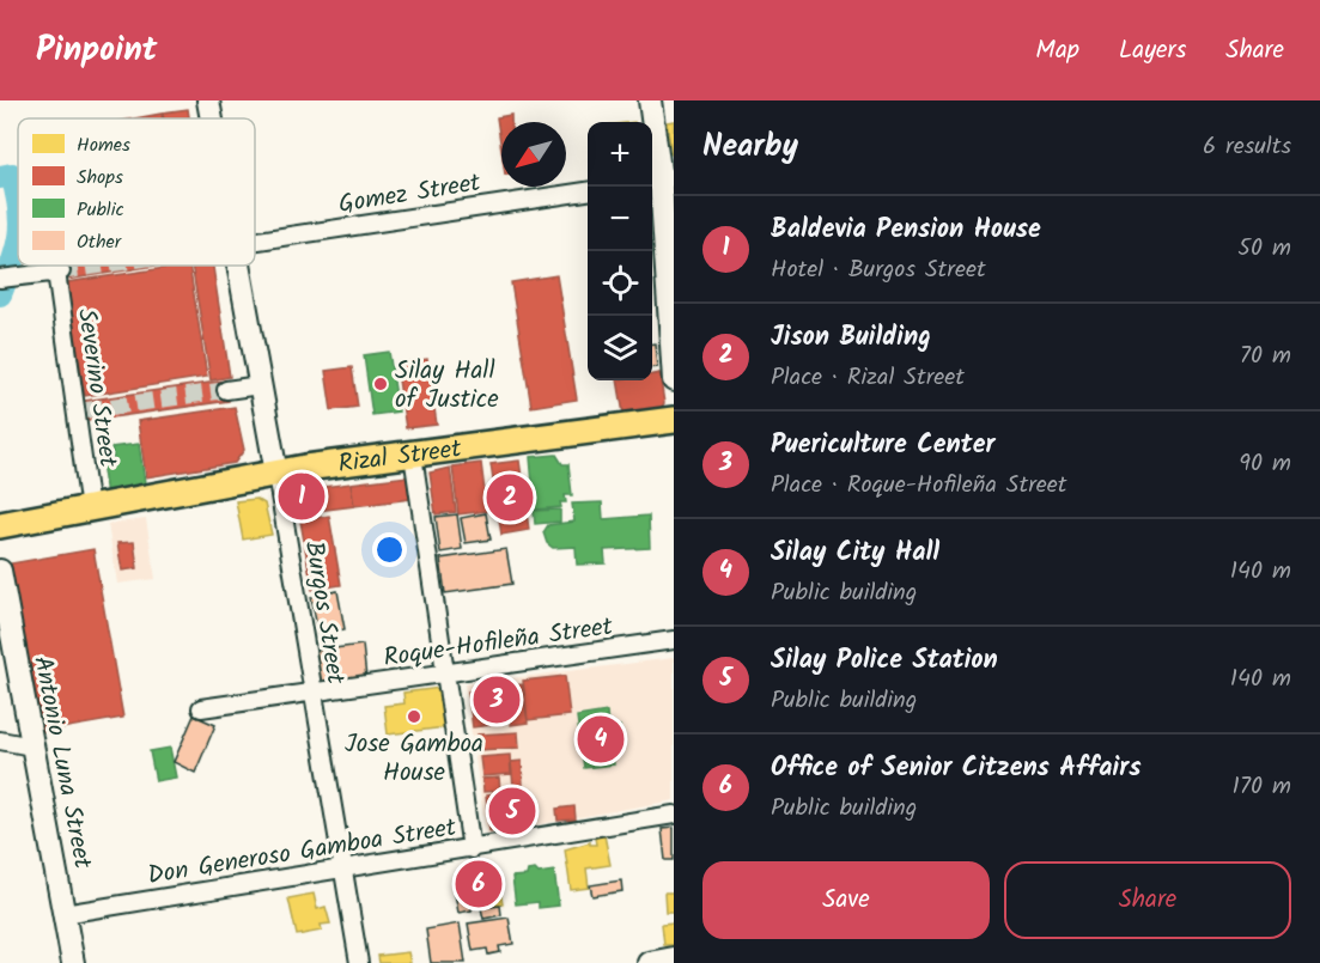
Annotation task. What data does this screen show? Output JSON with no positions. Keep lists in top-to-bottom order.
{
  "streets": {
    "main road": ["Rizal Street"],
    "street": [
      "Gomez Street",
      "Severino Street",
      "Burgos Street",
      "Roque-Hofileña Street",
      "Antonio Luna Street",
      "Don Generoso Gamboa Street"
    ]
  },
  "crossings": [
    ["Severino Street", "Rizal Street"],
    ["Rizal Street", "Burgos Street"],
    ["Burgos Street", "Roque-Hofileña Street"],
    ["Burgos Street", "Don Generoso Gamboa Street"],
    ["Antonio Luna Street", "Don Generoso Gamboa Street"]
  ],
  "places": ["Silay Hall of Justice", "Jose Gamboa House"],
  "legend": [
    "Homes",
    "Shops",
    "Public",
    "Other"
  ],
  "north": "bottom left",
  "page": {
    "header": "Pinpoint",
    "nav": ["Map", "Layers", "Share"],
    "heading": ["Nearby", "6 results"],
    "map_buttons": ["+", "−"],
    "list": [
      {
        "mark": "1",
        "name": "Baldevia Pension House",
        "note": "Hotel · Burgos Street",
        "value": "50 m"
      },
      {
        "mark": "2",
        "name": "Jison Building",
        "note": "Place · Rizal Street",
        "value": "70 m"
      },
      {
        "mark": "3",
        "name": "Puericulture Center",
        "note": "Place · Roque-Hofileña Street",
        "value": "90 m"
      },
      {
        "mark": "4",
        "name": "Silay City Hall",
        "note": "Public building",
        "value": "140 m"
      },
      {
        "mark": "5",
        "name": "Silay Police Station",
        "note": "Public building",
        "value": "140 m"
      },
      {
        "mark": "6",
        "name": "Office of Senior Citzens Affairs",
        "note": "Public building",
        "value": "170 m"
      }
    ],
    "pins": [
      "1",
      "2",
      "3",
      "4",
      "5",
      "6"
    ],
    "buttons": ["Save", "Share"]
  }
}
